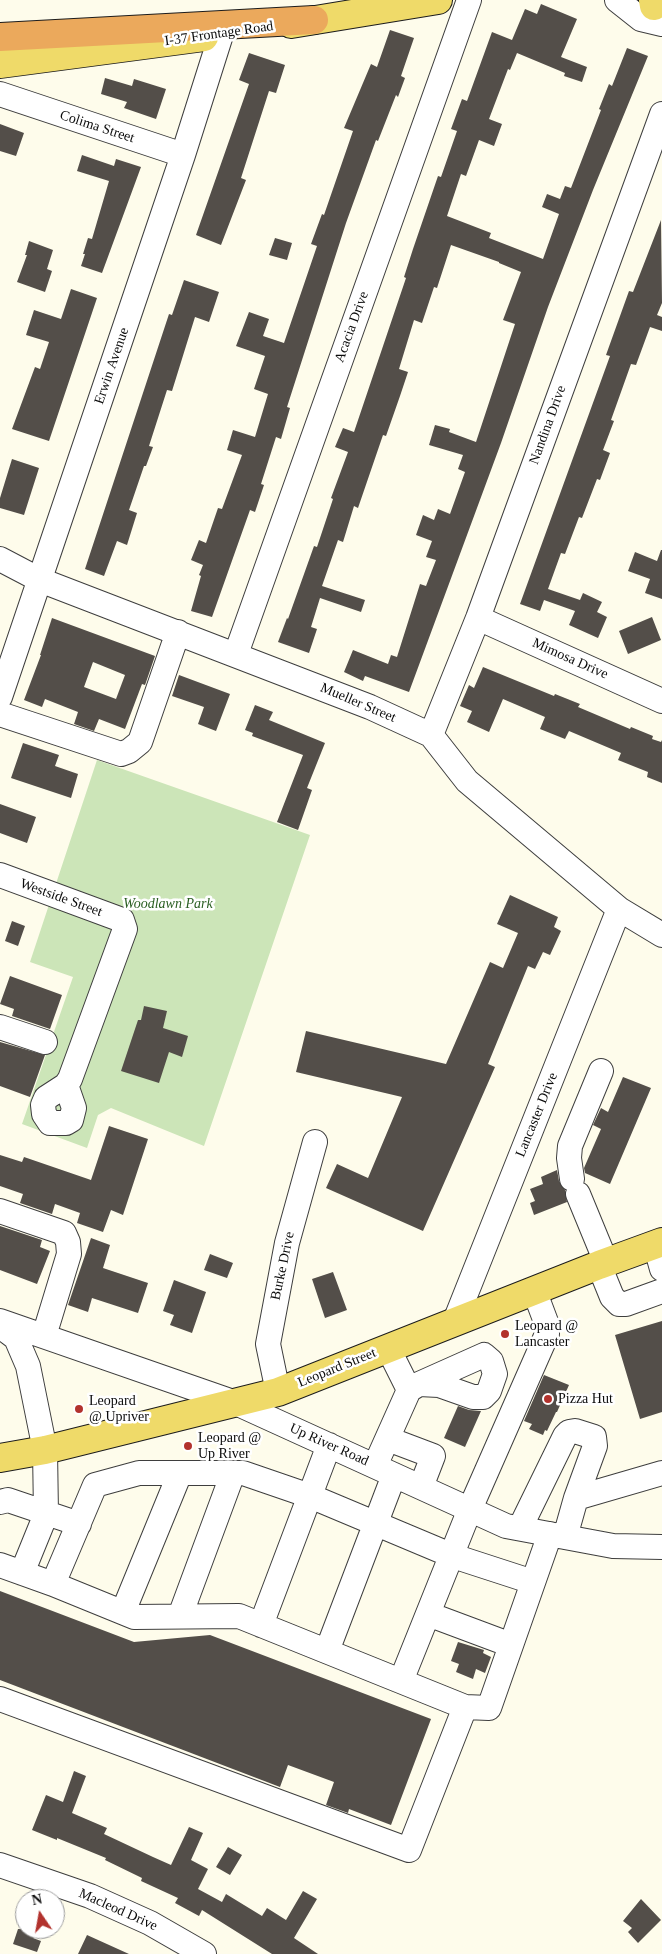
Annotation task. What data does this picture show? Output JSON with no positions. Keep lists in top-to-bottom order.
{
  "streets": {
    "main road": ["I-37 Frontage Road", "Leopard Street"],
    "street": [
      "Colima Street",
      "Acacia Drive",
      "Erwin Avenue",
      "Nandina Drive",
      "Mimosa Drive",
      "Mueller Street",
      "Westside Street",
      "Lancaster Drive",
      "Burke Drive",
      "Up River Road",
      "Macleod Drive"
    ]
  },
  "crossings": [
    ["I-37 Frontage Road", "Colima Street"],
    ["I-37 Frontage Road", "Erwin Avenue"],
    ["Colima Street", "Erwin Avenue"],
    ["Acacia Drive", "Mueller Street"],
    ["Erwin Avenue", "Mueller Street"],
    ["Nandina Drive", "Mimosa Drive"],
    ["Nandina Drive", "Mueller Street"],
    ["Mueller Street", "Lancaster Drive"],
    ["Lancaster Drive", "Leopard Street"],
    ["Burke Drive", "Leopard Street"],
    ["Leopard Street", "Up River Road"]
  ],
  "parks": ["Woodlawn Park"],
  "places": [
    "Leopard @ Lancaster",
    "Pizza Hut",
    "Leopard @ Upriver",
    "Leopard @ Up River"
  ],
  "north": "top"
}
